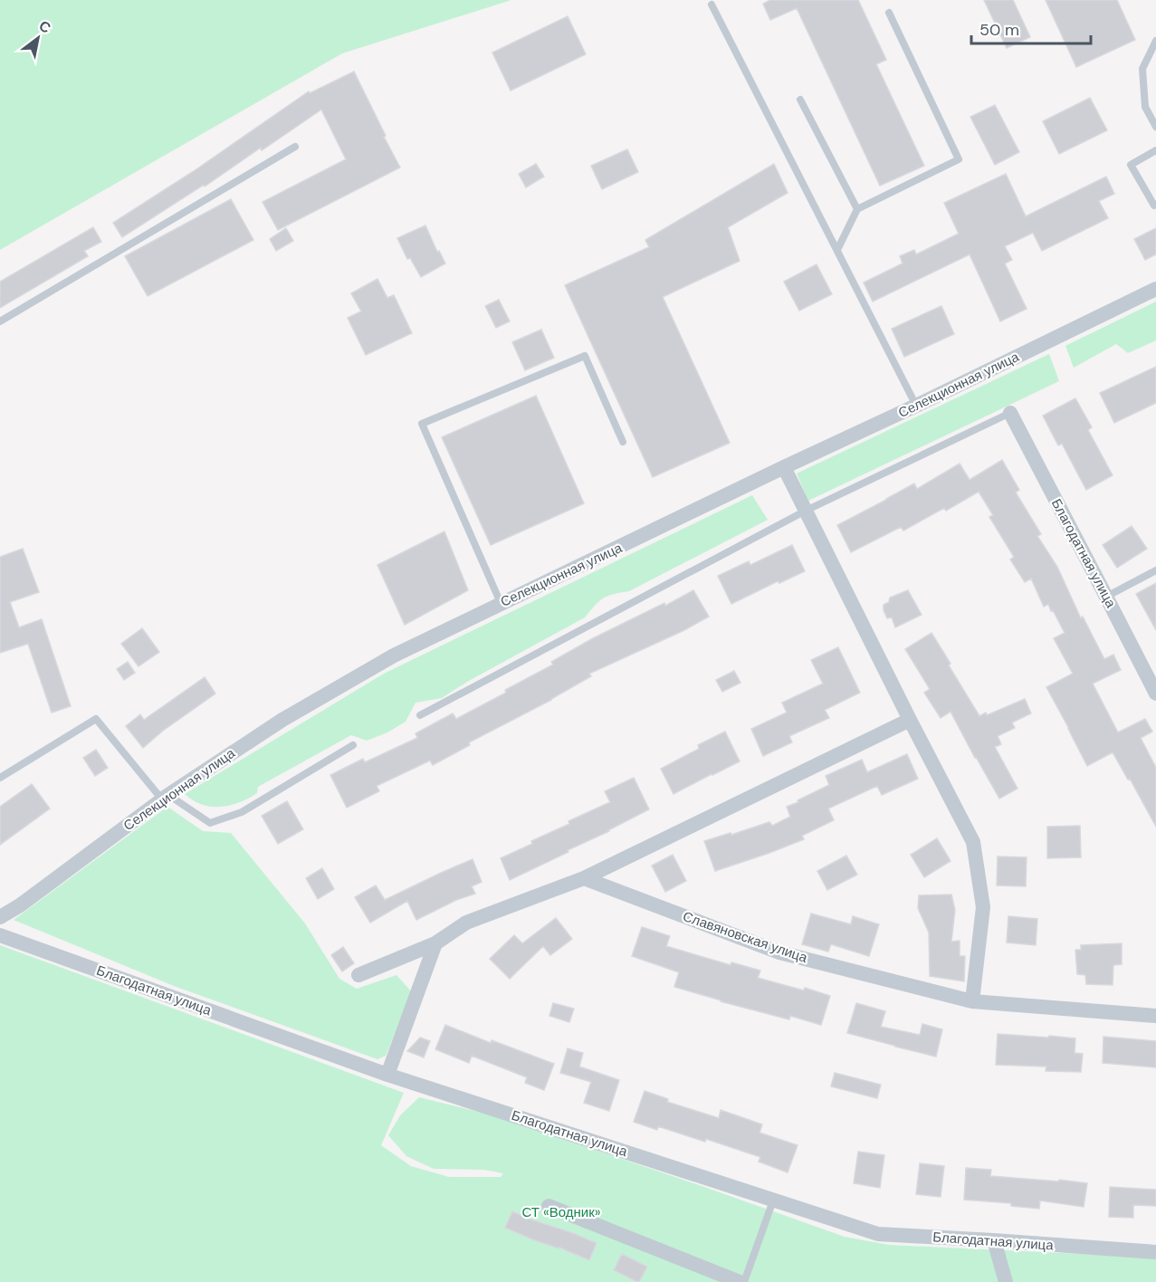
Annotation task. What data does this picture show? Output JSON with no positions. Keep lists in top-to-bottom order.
{
  "streets": {
    "street": ["Селекционная улица", "Благодатная улица", "Славяновская улица"]
  },
  "parks": ["СТ «Водник»"],
  "scale_bar": "50 m",
  "north": "top right"
}
